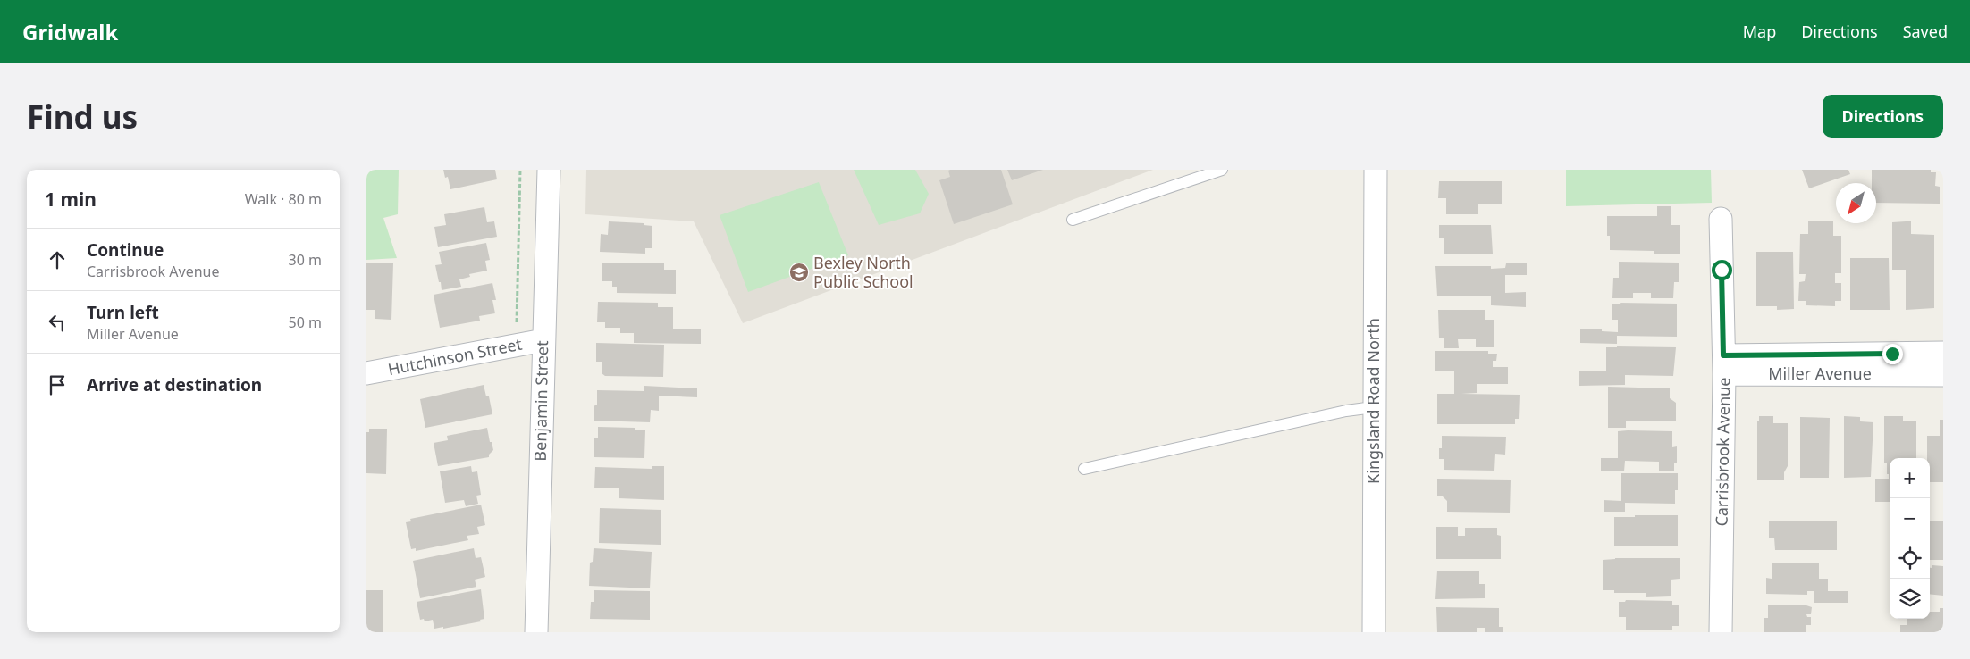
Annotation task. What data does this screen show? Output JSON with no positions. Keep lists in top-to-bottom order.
{
  "streets": {
    "street": [
      "Hutchinson Street",
      "Miller Avenue",
      "Benjamin Street",
      "Kingsland Road North",
      "Carrisbrook Avenue"
    ]
  },
  "crossings": [
    ["Hutchinson Street", "Benjamin Street"],
    ["Miller Avenue", "Carrisbrook Avenue"]
  ],
  "places": {
    "school or university": ["Bexley North Public School"]
  },
  "north": "bottom left",
  "page": {
    "header": "Gridwalk",
    "nav": ["Map", "Directions", "Saved"],
    "buttons": "Directions",
    "title": "Find us",
    "heading": ["1 min", "Walk · 80 m"],
    "list": [
      ["Continue", "Carrisbrook Avenue", "30 m"],
      ["Turn left", "Miller Avenue", "50 m"],
      "Arrive at destination"
    ],
    "map_buttons": ["+", "−"]
  }
}
